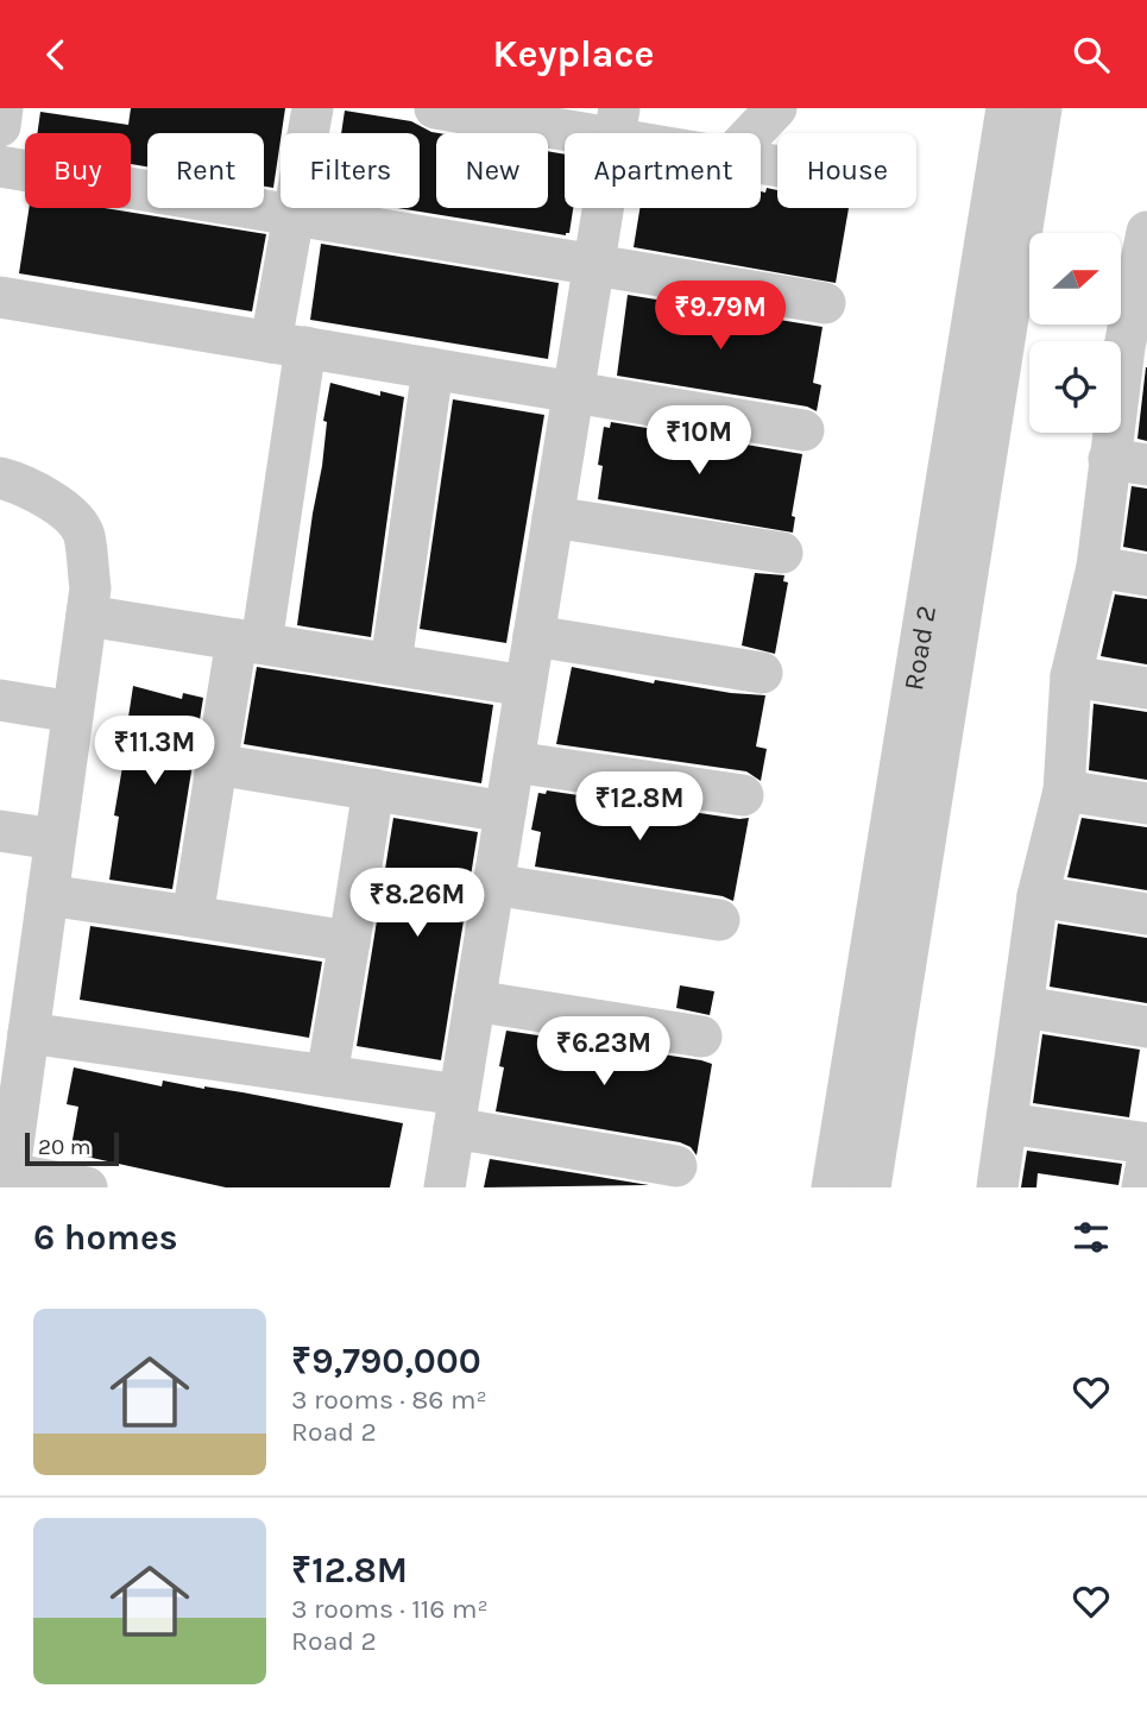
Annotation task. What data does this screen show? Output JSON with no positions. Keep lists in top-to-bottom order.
{
  "streets": {
    "street": ["Road 2"]
  },
  "scale_bar": "20 m",
  "north": "right",
  "page": {
    "header": "Keyplace",
    "chip": [
      "Buy",
      "Rent",
      "Filters",
      "New",
      "Apartment",
      "House"
    ],
    "price": [
      "₹9.79M",
      "₹10M",
      "₹11.3M",
      "₹12.8M",
      "₹8.26M",
      "₹6.23M"
    ],
    "scale": "20 m",
    "heading": "6 homes",
    "list": [
      {
        "name": "₹9,790,000",
        "note": "3 rooms · 86 m² · Road 2"
      },
      {
        "name": "₹12.8M",
        "note": "3 rooms · 116 m² · Road 2"
      }
    ]
  }
}
